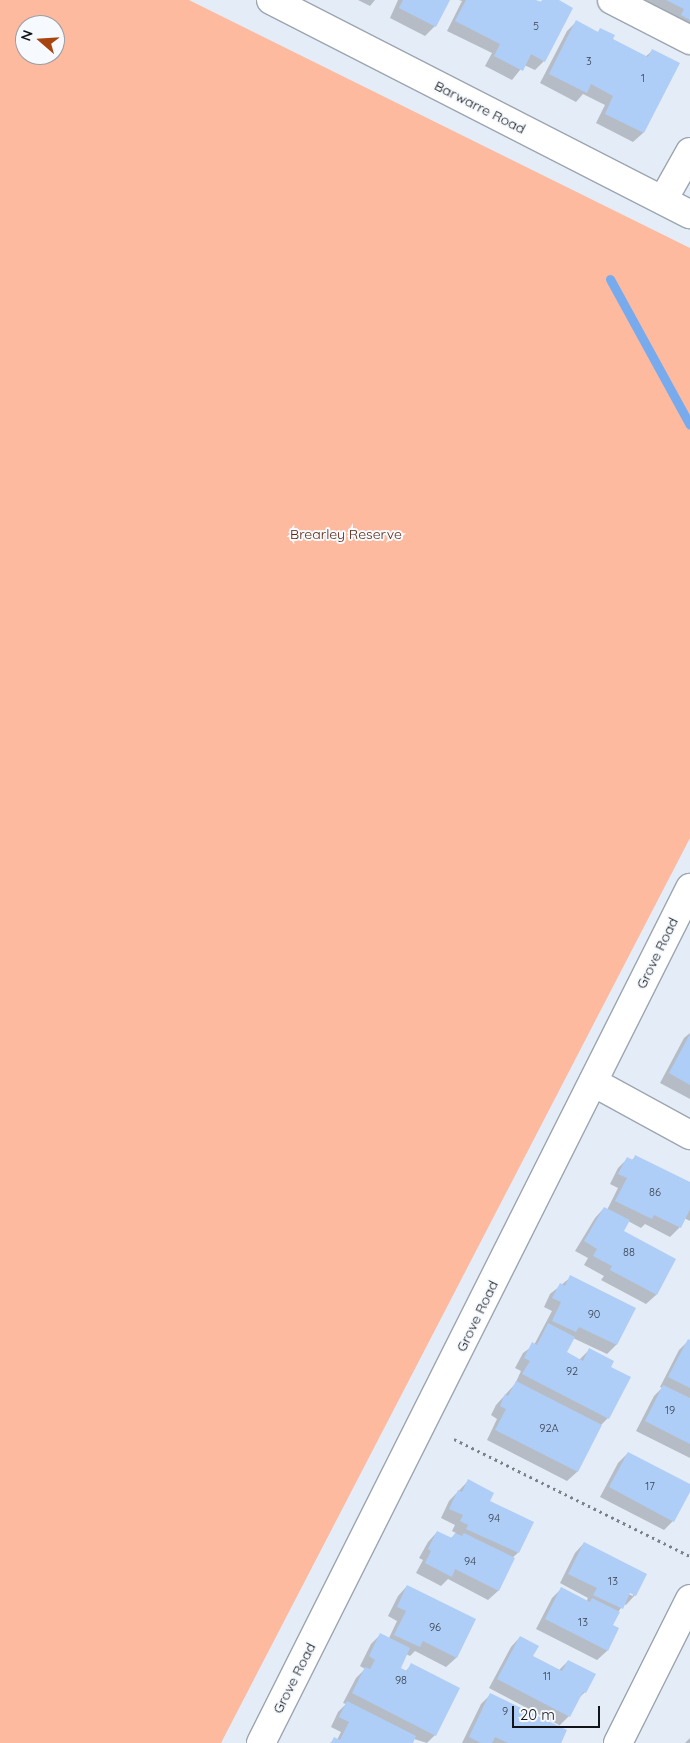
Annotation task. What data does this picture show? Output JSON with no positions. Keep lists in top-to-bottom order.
{
  "streets": {
    "street": ["Barwarre Road", "Grove Road"]
  },
  "parks": ["Brearley Reserve"],
  "house_numbers": [
    "5",
    "3",
    "1",
    "86",
    "88",
    "90",
    "92",
    "19",
    "92A",
    "17",
    "94",
    "94",
    "13",
    "13",
    "96",
    "11",
    "98",
    "9"
  ],
  "scale_bar": "20 m",
  "north": "left"
}
